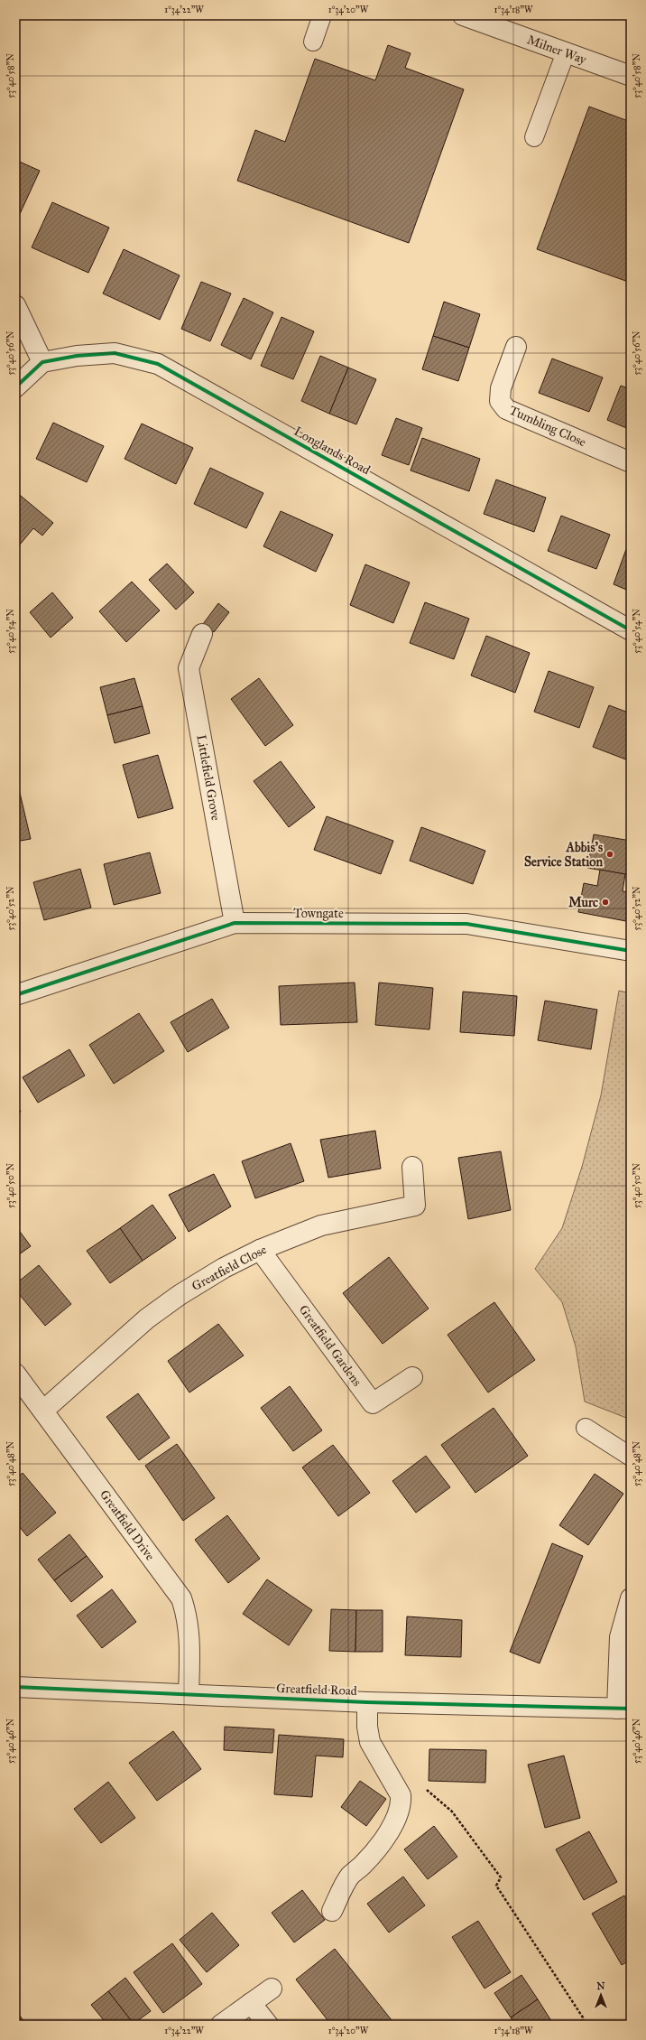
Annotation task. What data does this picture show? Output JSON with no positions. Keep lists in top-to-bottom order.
{
  "streets": {
    "street": [
      "Milner Way",
      "Tumbling Close",
      "Longlands Road",
      "Littlefield Grove",
      "Towngate",
      "Greatfield Close",
      "Greatfield Gardens",
      "Greatfield Drive",
      "Greatfield Road"
    ]
  },
  "crossings": [
    ["Littlefield Grove", "Towngate"],
    ["Greatfield Close", "Greatfield Gardens"],
    ["Greatfield Close", "Greatfield Drive"],
    ["Greatfield Drive", "Greatfield Road"]
  ],
  "places": ["Abbis's Service Station", "Murc"],
  "north": "top",
  "coordinates": [
    "1°34'22\"W",
    "1°34'20\"W",
    "1°34'18\"W",
    "53°40'58\"N",
    "53°40'56\"N",
    "53°40'54\"N",
    "53°40'52\"N",
    "53°40'50\"N",
    "53°40'48\"N",
    "53°40'46\"N"
  ]
}
